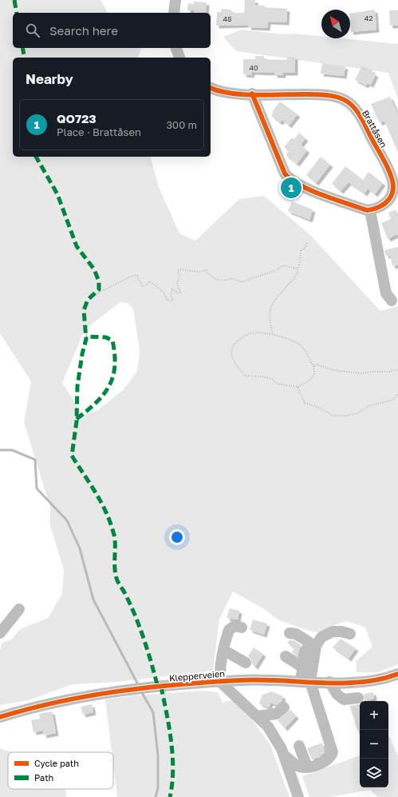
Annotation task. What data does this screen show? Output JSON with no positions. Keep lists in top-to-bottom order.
{
  "streets": {
    "street": ["Brattåsen", "Klepperveien"]
  },
  "house_numbers": ["42", "48", "40"],
  "legend": ["Cycle path", "Path"],
  "north": "top left",
  "page": {
    "search": "Search here",
    "heading": "Nearby",
    "list": [
      {
        "mark": "1",
        "name": "QO723",
        "note": "Place · Brattåsen",
        "value": "300 m"
      }
    ],
    "pins": "1",
    "map_buttons": ["+", "−"]
  }
}
